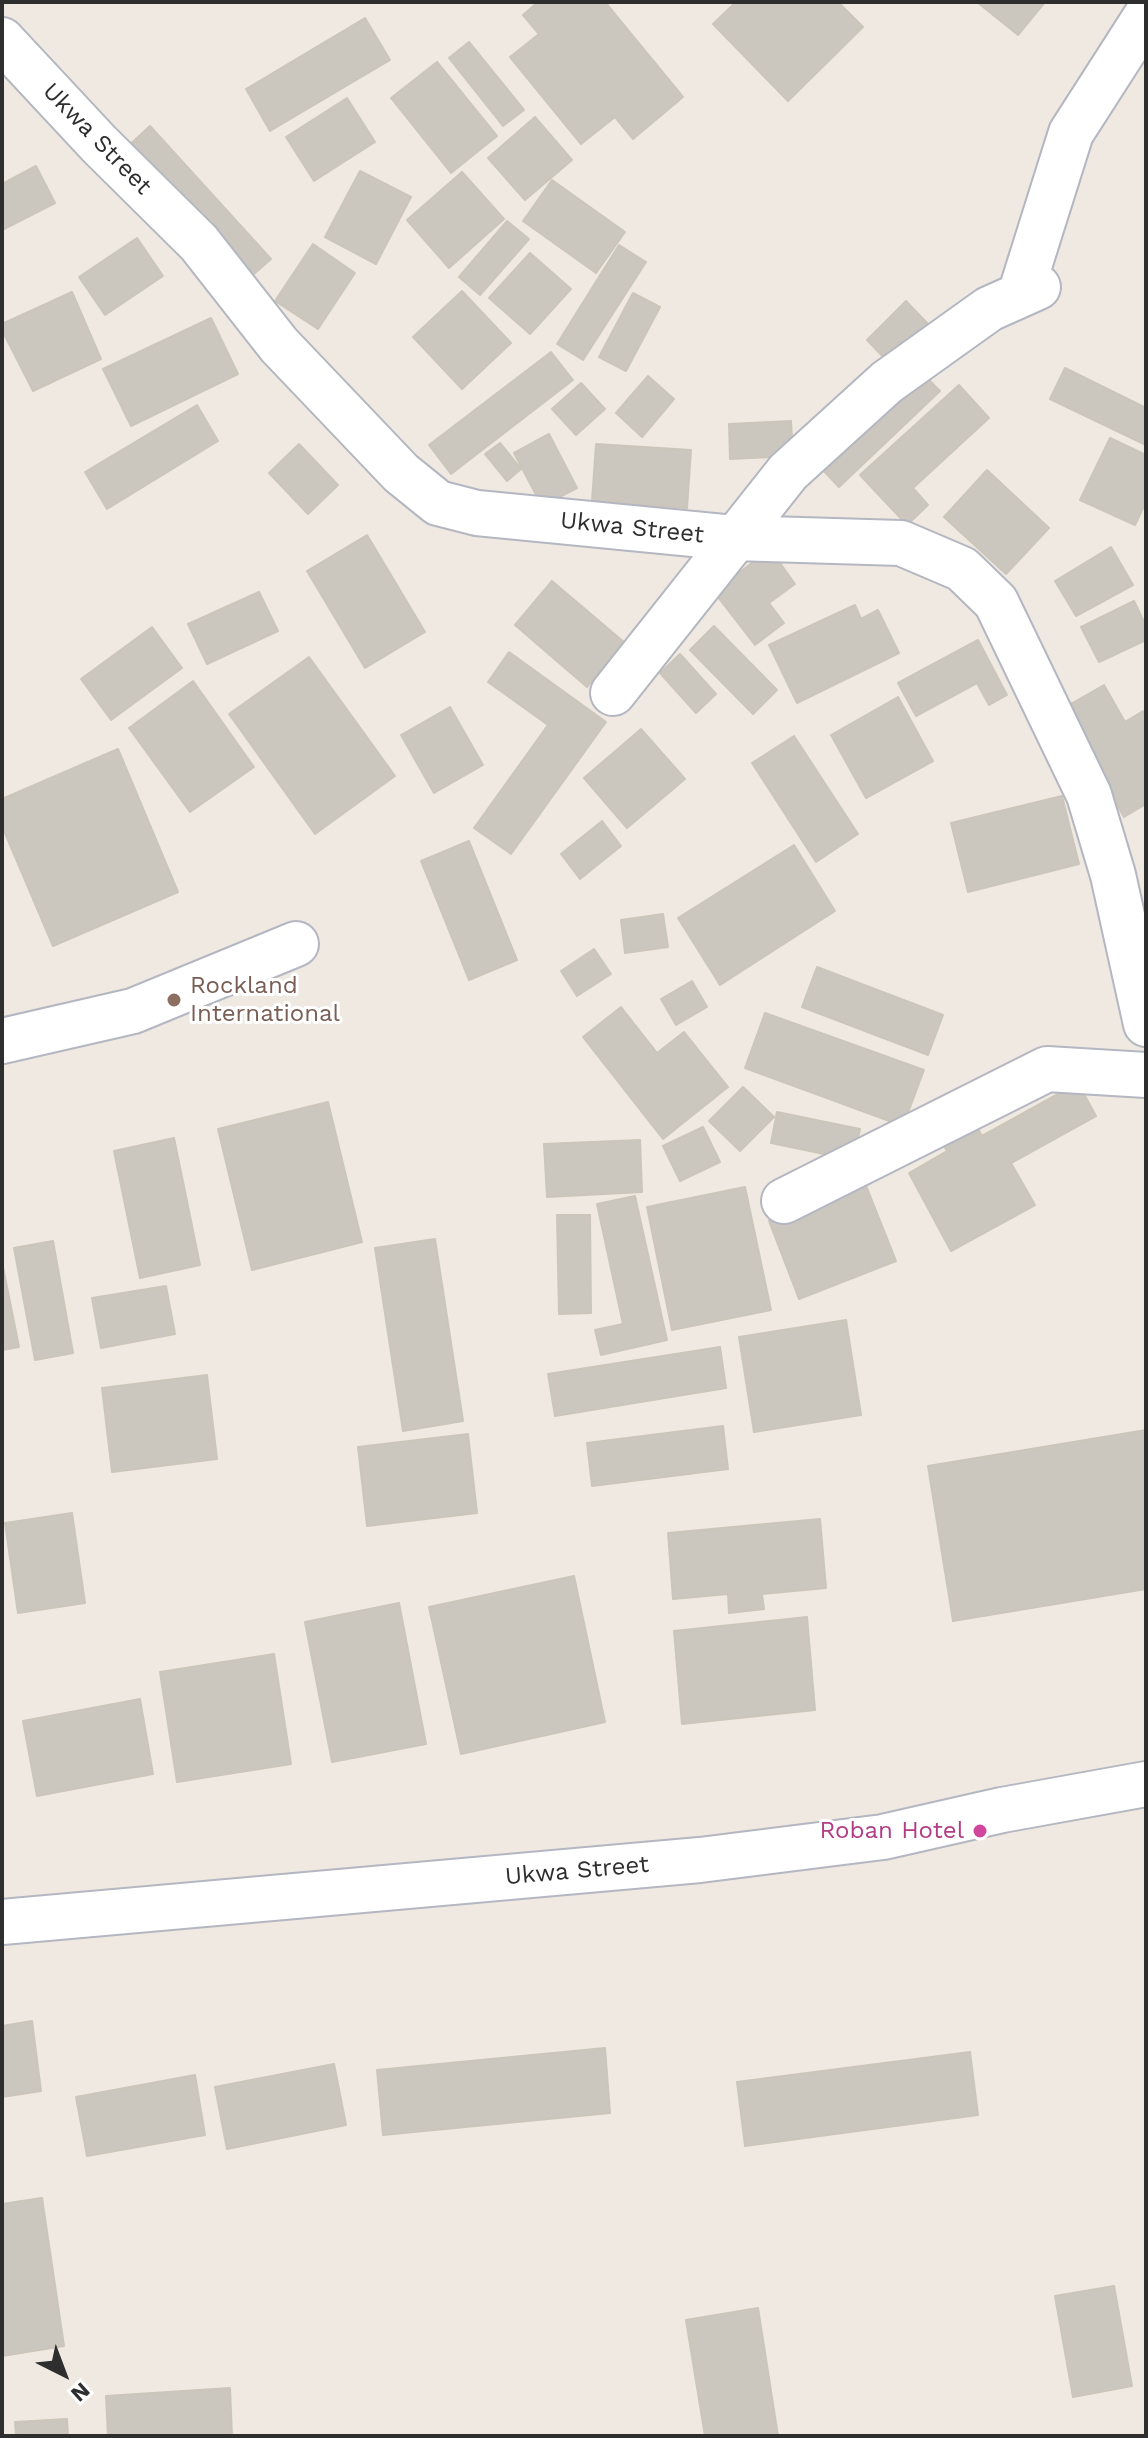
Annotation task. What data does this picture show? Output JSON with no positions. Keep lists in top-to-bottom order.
{
  "streets": {
    "street": ["Ukwa Street"]
  },
  "places": ["Rockland International", "Roban Hotel"],
  "north": "bottom right"
}
